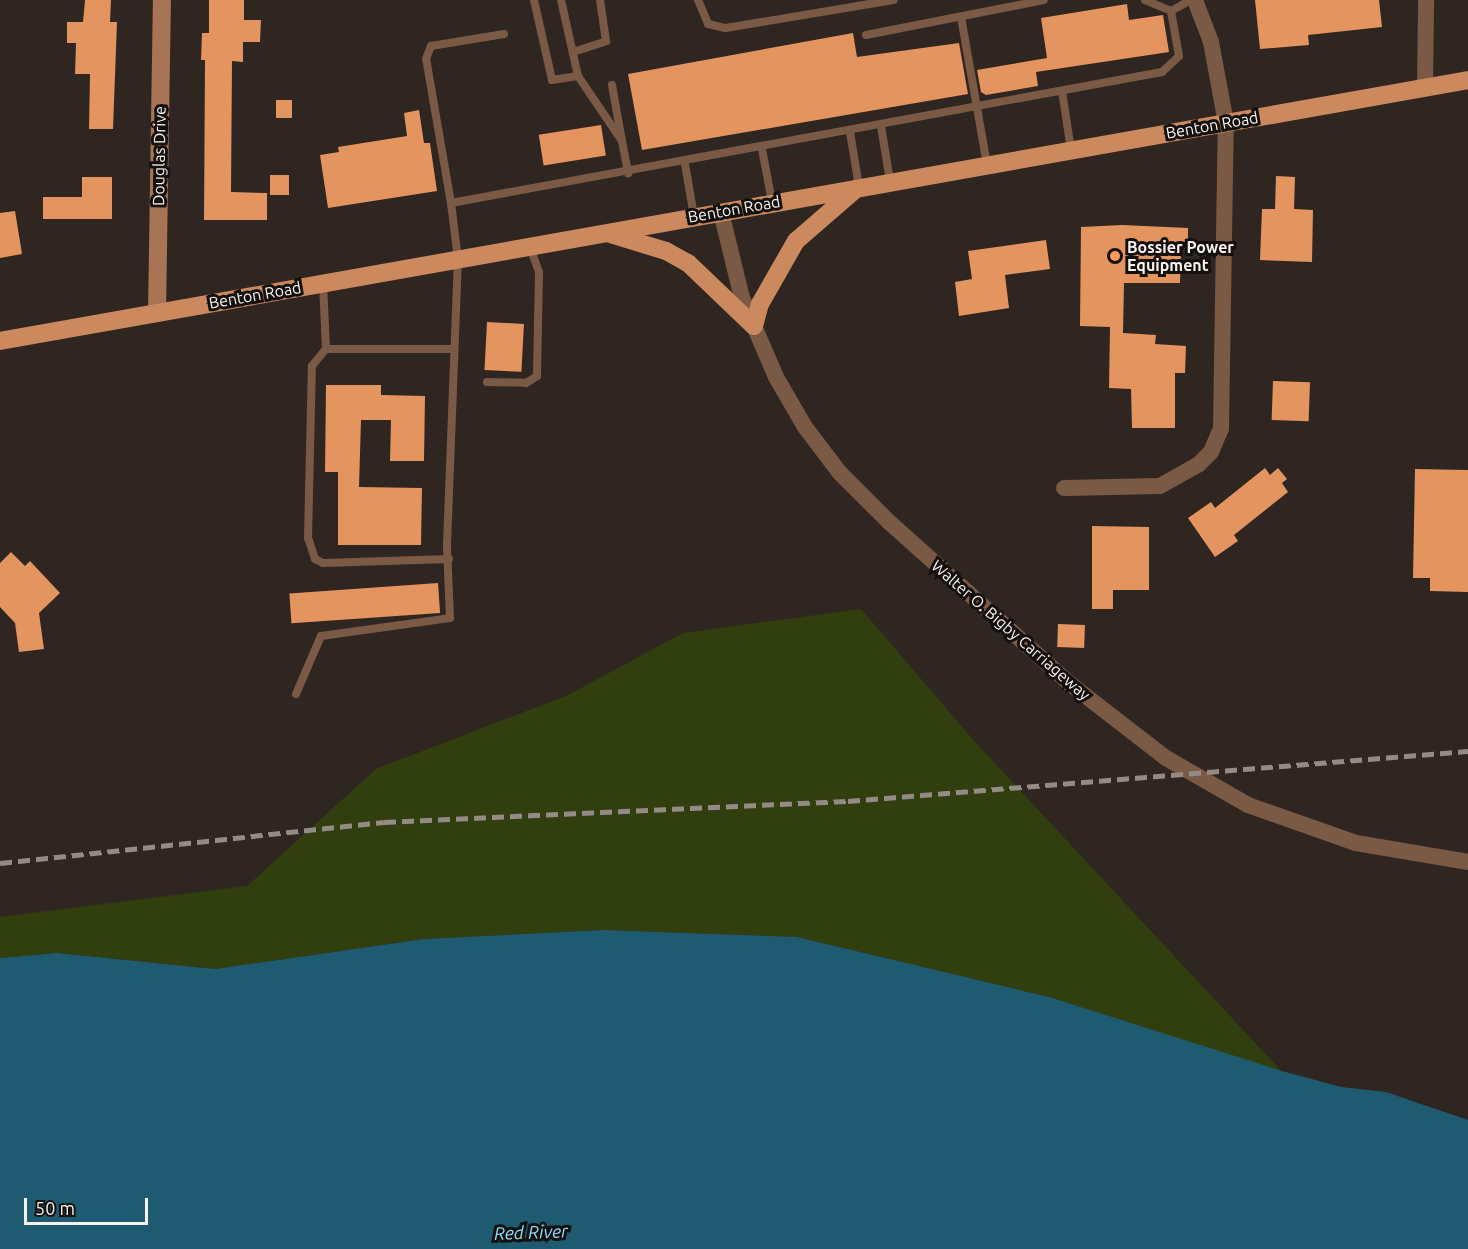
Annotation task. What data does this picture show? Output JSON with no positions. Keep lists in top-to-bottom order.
{
  "streets": {
    "main road": ["Benton Road"],
    "street": ["Douglas Drive", "Walter O. Bigby Carriageway"]
  },
  "crossings": [
    ["Benton Road", "Douglas Drive"],
    ["Benton Road", "Walter O. Bigby Carriageway"]
  ],
  "water": ["Red River"],
  "places": ["Bossier Power Equipment"],
  "scale_bar": "50 m"
}
